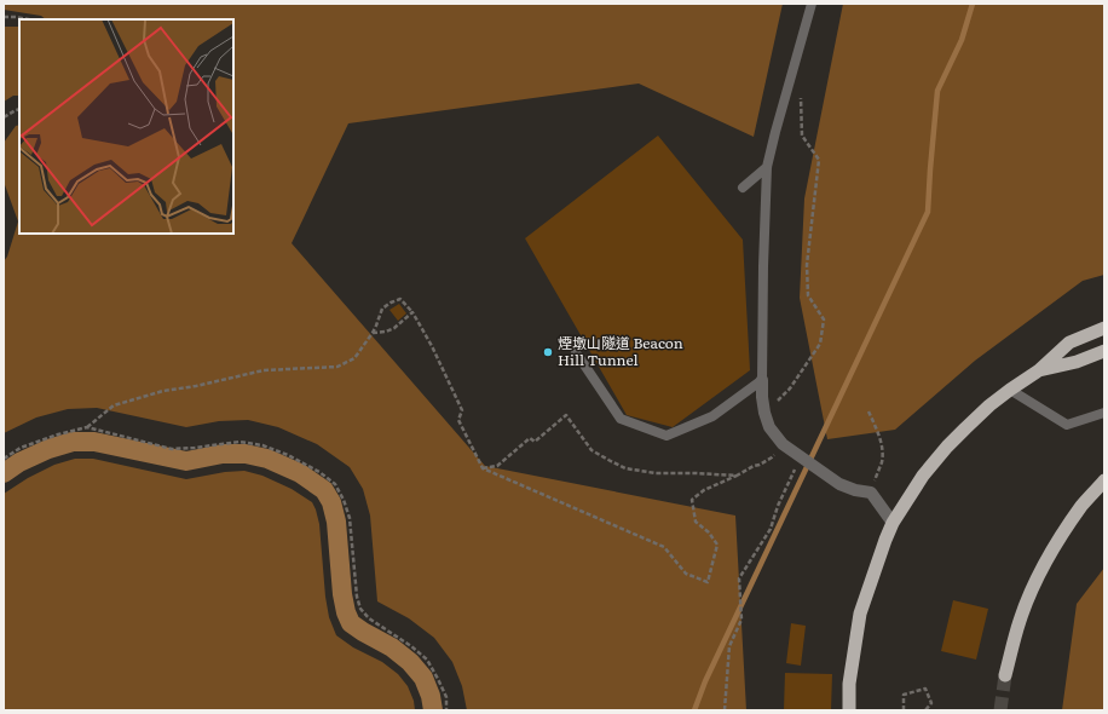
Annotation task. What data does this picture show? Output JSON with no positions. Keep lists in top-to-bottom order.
{
  "places": ["煙墩山隧道 Beacon Hill Tunnel"]
}
